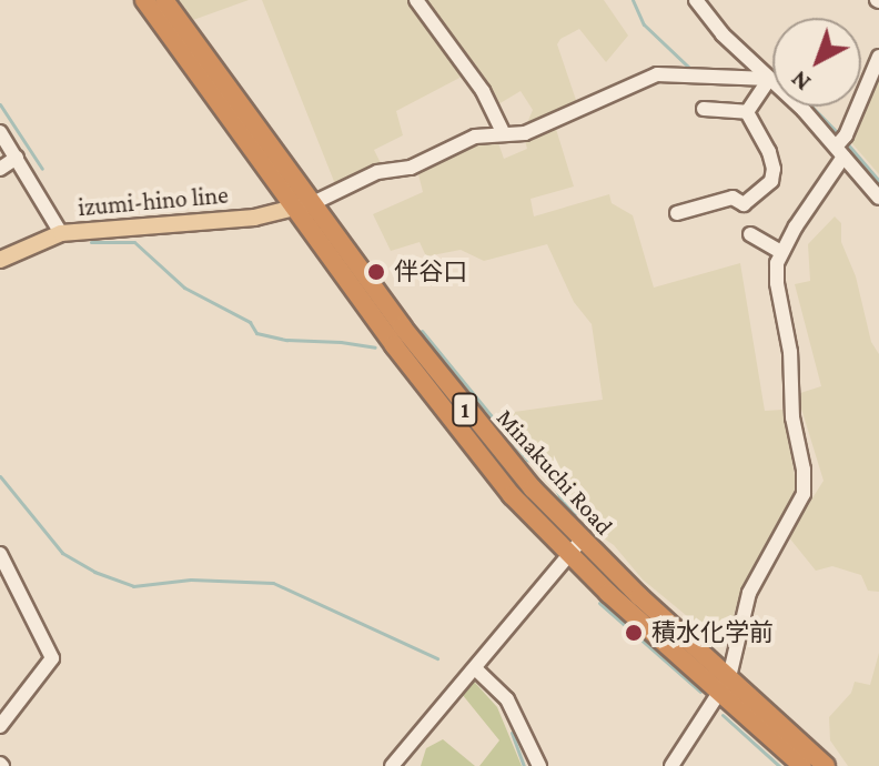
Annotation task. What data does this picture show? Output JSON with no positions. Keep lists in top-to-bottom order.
{
  "streets": {
    "highway": ["1", "Minakuchi Road"],
    "main road": ["izumi-hino line"]
  },
  "crossings": [
    ["izumi-hino line", "Minakuchi Road"]
  ],
  "places": ["伴谷口", "積水化学前"],
  "north": "bottom left"
}
